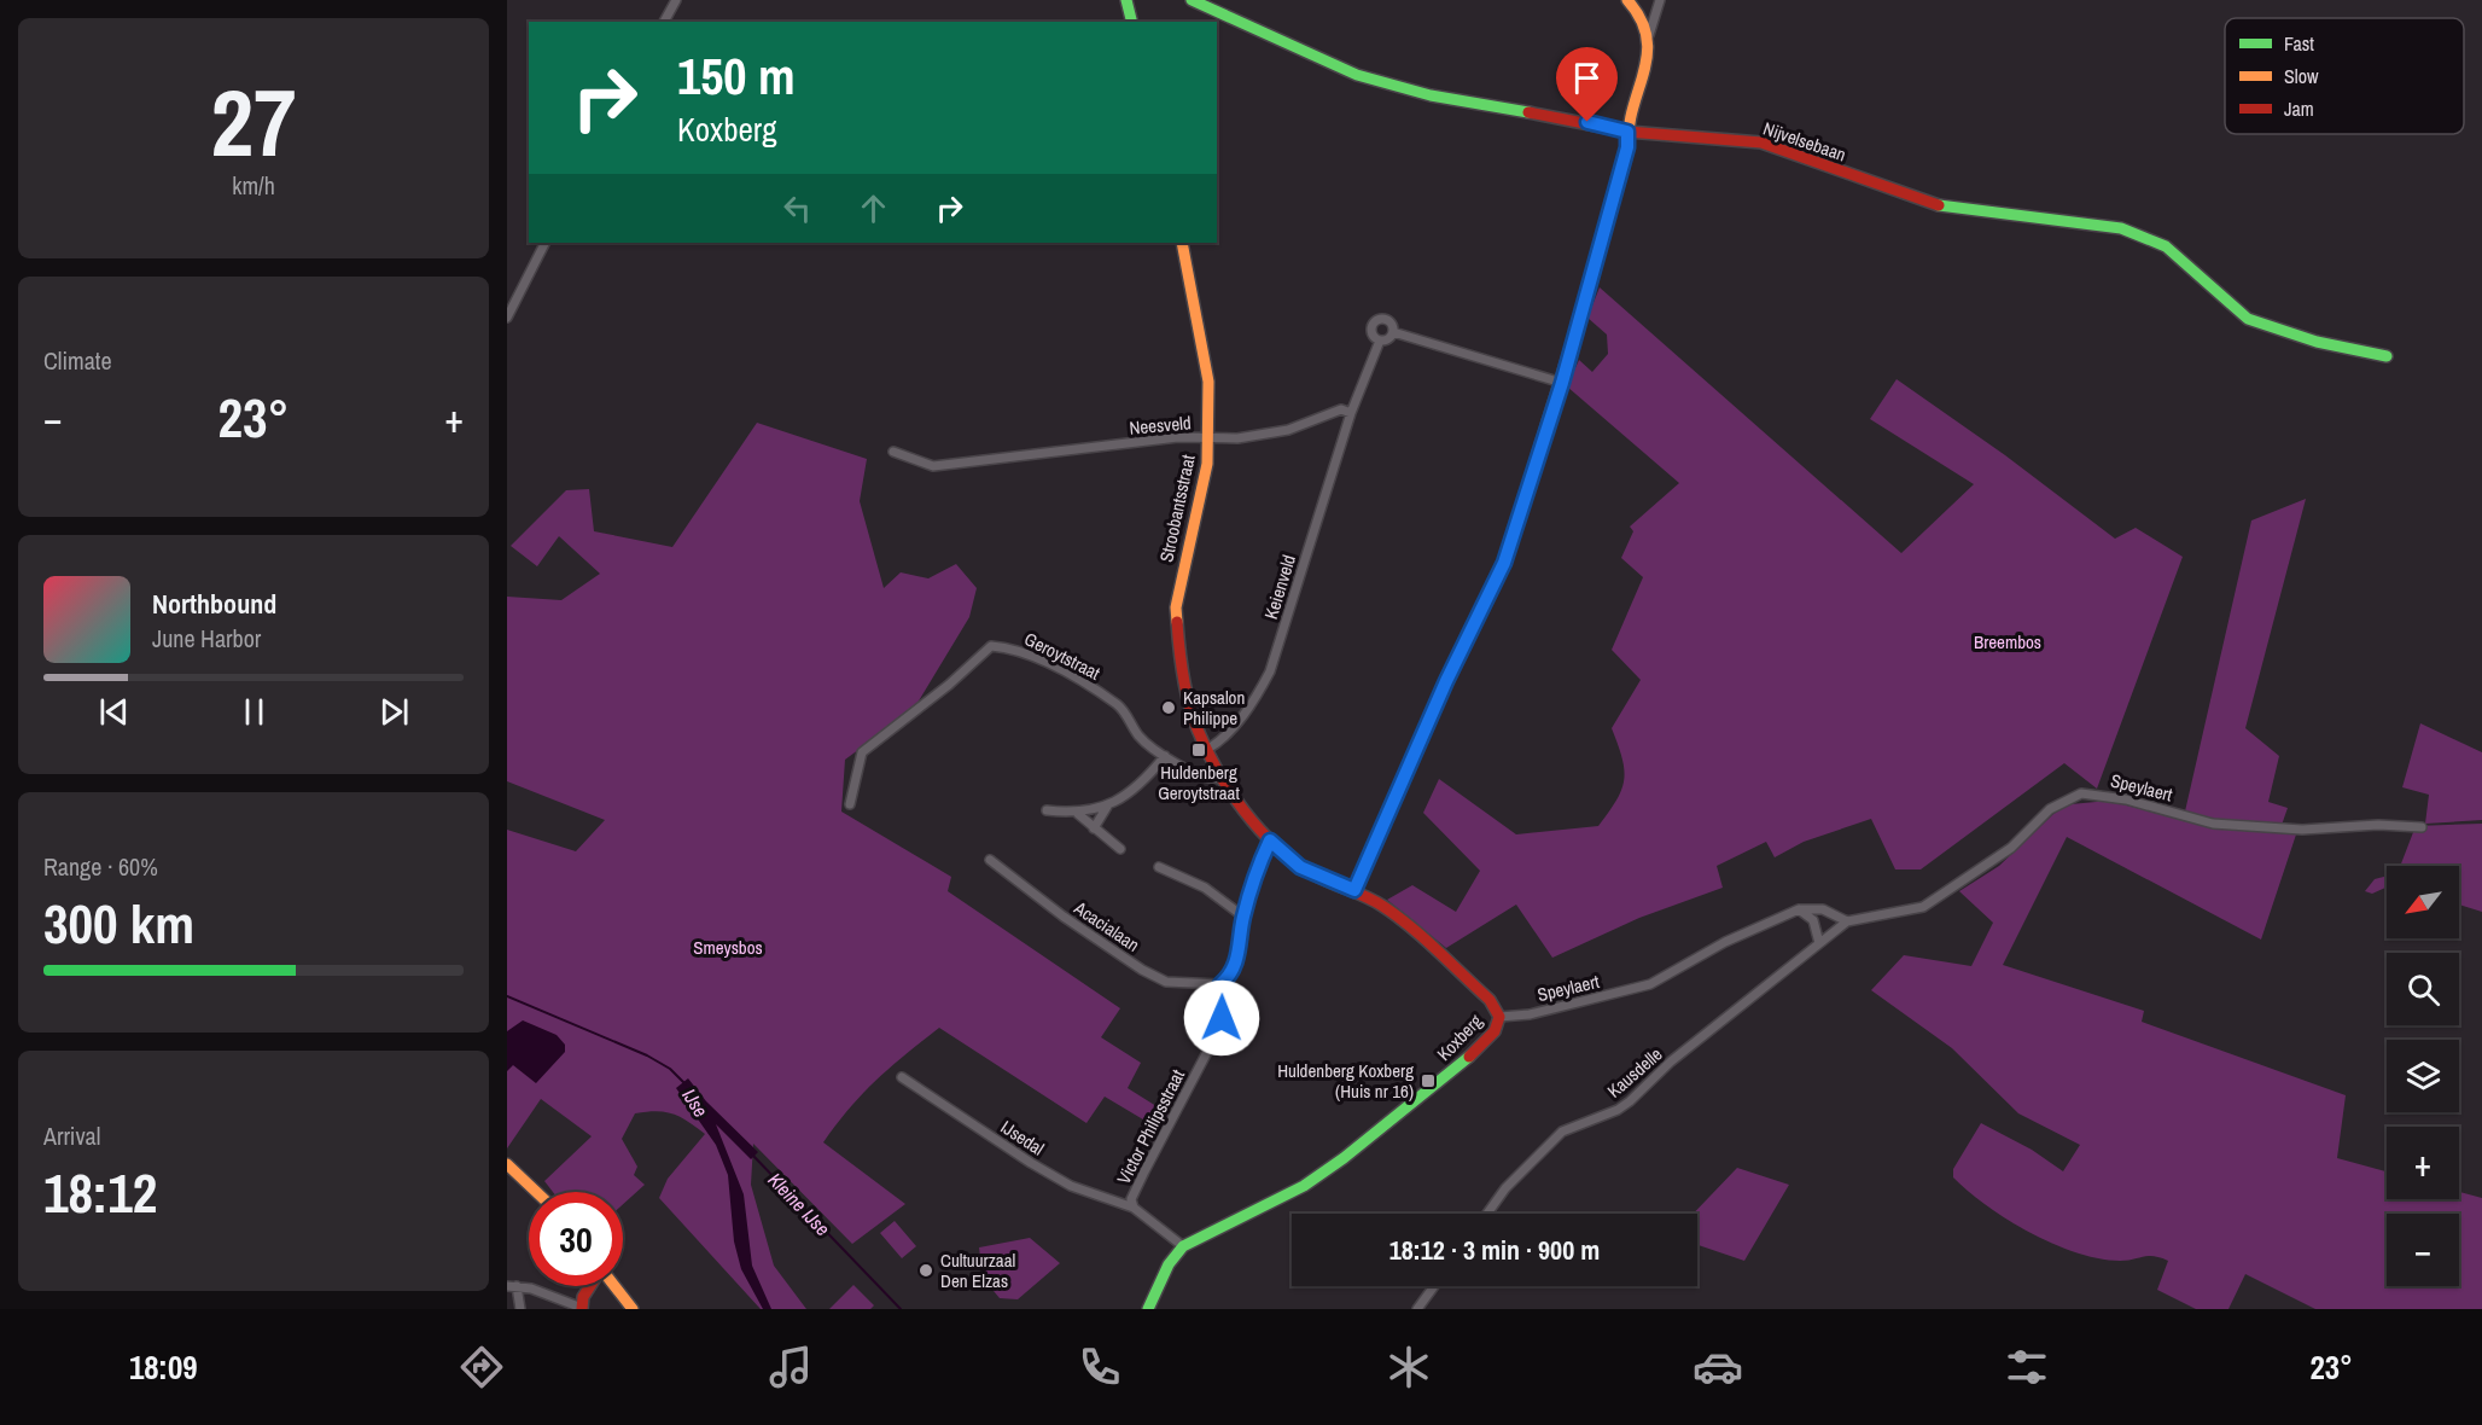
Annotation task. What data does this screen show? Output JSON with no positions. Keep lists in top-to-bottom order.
{
  "streets": {
    "street": [
      "Nijvelsebaan",
      "Neesveld",
      "Stroobantsstraat",
      "Keienveld",
      "Geroytstraat",
      "Speylaert",
      "Acacialaan",
      "Koxberg",
      "Kausdelle",
      "Victor Philipsstraat",
      "IJsedal"
    ]
  },
  "crossings": [
    ["Neesveld", "Stroobantsstraat"],
    ["Neesveld", "Keienveld"],
    ["Stroobantsstraat", "Keienveld"],
    ["Stroobantsstraat", "Geroytstraat"],
    ["Stroobantsstraat", "Koxberg"],
    ["Geroytstraat", "Koxberg"],
    ["Speylaert", "Koxberg"],
    ["Speylaert", "Kausdelle"],
    ["Acacialaan", "Victor Philipsstraat"],
    ["Koxberg", "Victor Philipsstraat"],
    ["Victor Philipsstraat", "IJsedal"]
  ],
  "water": ["IJse", "Kleine IJse"],
  "parks": ["Breembos", "Smeysbos"],
  "places": {
    "other": ["Kapsalon Philippe", "Cultuurzaal Den Elzas"],
    "transit": ["Huldenberg Geroytstraat", "Huldenberg Koxberg (Huis nr 16)"]
  },
  "legend": ["Fast", "Slow", "Jam"],
  "north": "bottom left",
  "page": {
    "tile": [
      ["27", "km/h"],
      "Climate",
      ["Range · 60%", "300 km"],
      ["Arrival", "18:12"]
    ],
    "turn": ["150 m", "Koxberg"],
    "heat": ["−", "23°", "+"],
    "song": ["Northbound", "June Harbor"],
    "map_buttons": ["+", "−"],
    "limit": "30",
    "trip": "18:12 · 3 min · 900 m",
    "tabs": ["18:09", "23°"]
  }
}
